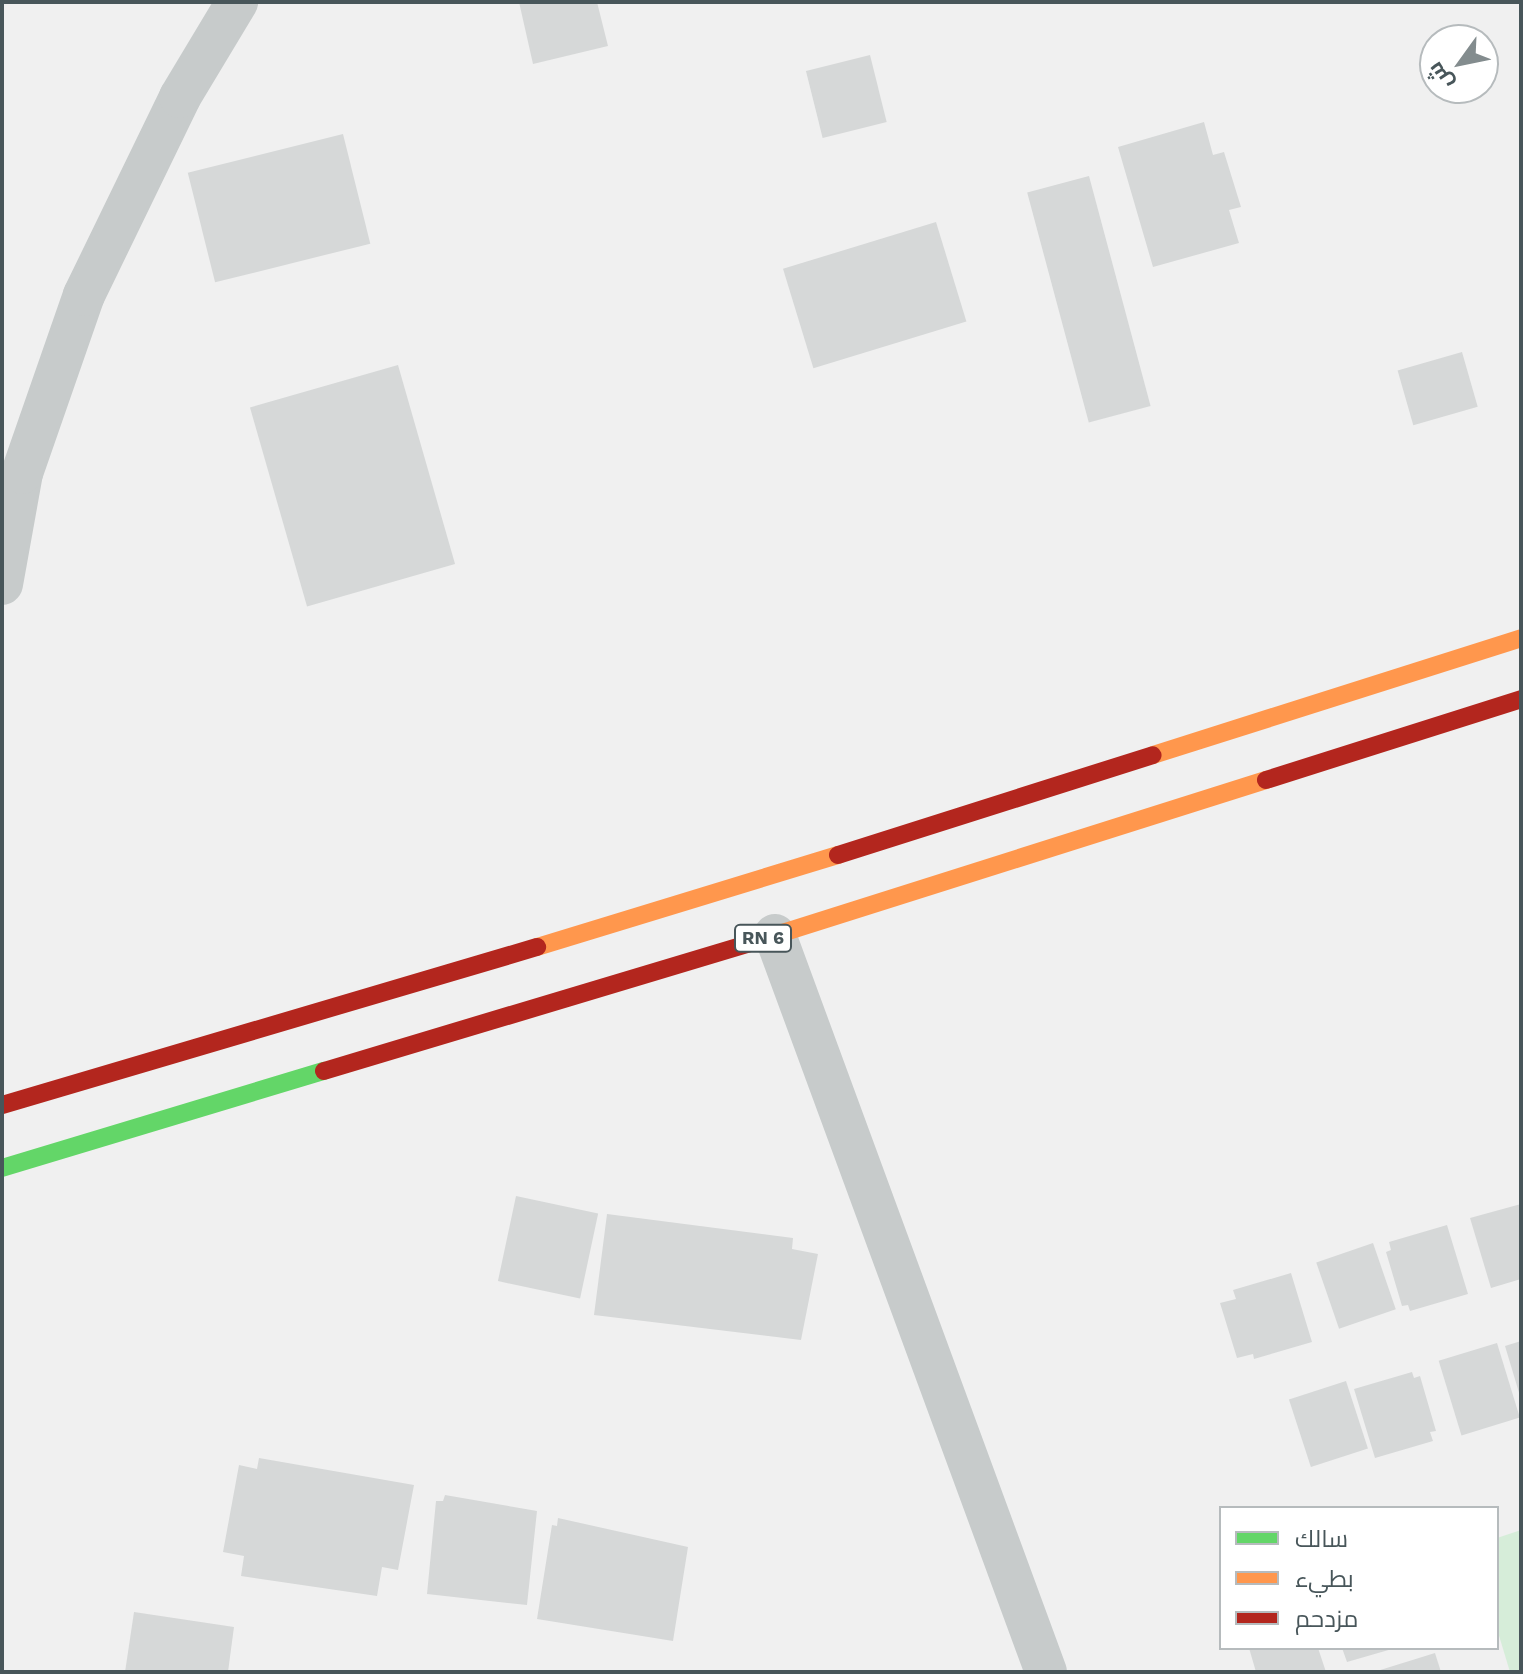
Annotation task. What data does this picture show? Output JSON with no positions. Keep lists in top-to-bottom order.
{
  "streets": {
    "main road": ["RN 6"]
  },
  "legend": ["سالك", "بطيء", "مزدحم"],
  "north": "bottom left"
}
